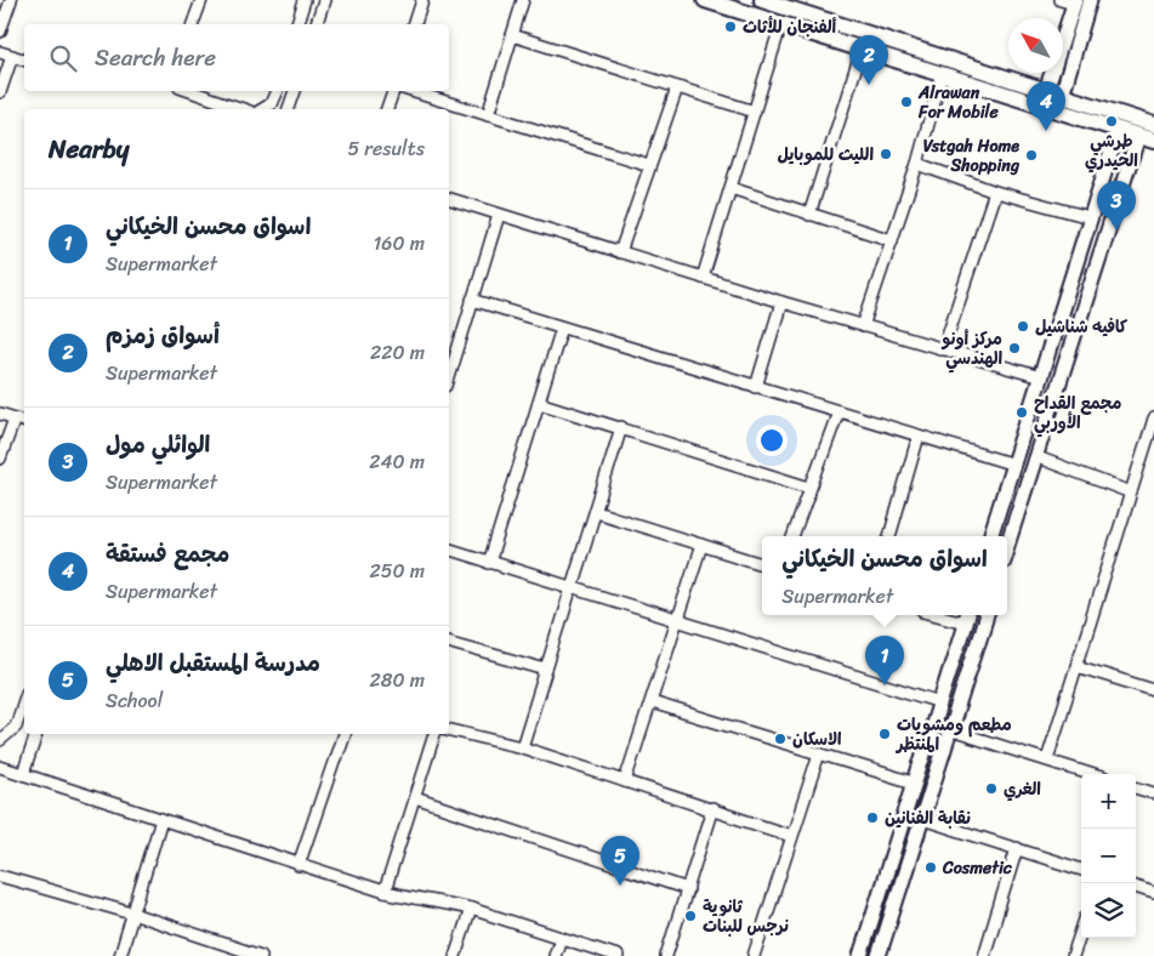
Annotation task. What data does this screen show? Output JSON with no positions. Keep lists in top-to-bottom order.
{
  "places": [
    "ألفنجان للأثاث",
    "Alrawan For Mobile",
    "طرشي الحيدري",
    "الليث للموبايل",
    "Vstgah Home Shopping",
    "كافيه شناشيل",
    "مركز أونو الهندسي",
    "مجمع القداح الأوربي",
    "مطعم ومشويات المنتظر",
    "الاسكان",
    "الغري",
    "نقابة الفنانين",
    "Cosmetic",
    "ثانوية نرجس للبنات"
  ],
  "north": "top left",
  "page": {
    "search": "Search here",
    "pins": [
      "2",
      "4",
      "3",
      "1",
      "5"
    ],
    "heading": ["Nearby", "5 results"],
    "list": [
      {
        "mark": "1",
        "name": "اسواق محسن الخيكاني",
        "note": "Supermarket",
        "value": "160 m"
      },
      {
        "mark": "2",
        "name": "أسواق زمزم",
        "note": "Supermarket",
        "value": "220 m"
      },
      {
        "mark": "3",
        "name": "الوائلي مول",
        "note": "Supermarket",
        "value": "240 m"
      },
      {
        "mark": "4",
        "name": "مجمع فستقة",
        "note": "Supermarket",
        "value": "250 m"
      },
      {
        "mark": "5",
        "name": "مدرسة المستقبل الاهلي",
        "note": "School",
        "value": "280 m"
      }
    ],
    "popup": ["اسواق محسن الخيكاني", "Supermarket"],
    "map_buttons": ["+", "−"]
  }
}
